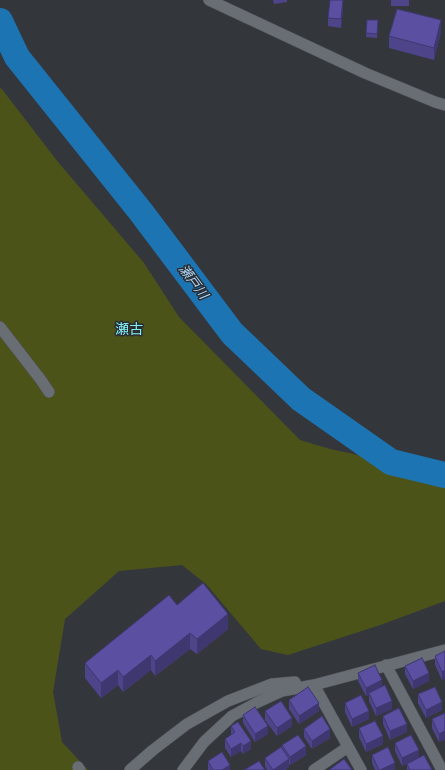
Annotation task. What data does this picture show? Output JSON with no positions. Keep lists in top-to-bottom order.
{
  "districts": ["瀬古"],
  "water": ["瀬戸川"]
}
